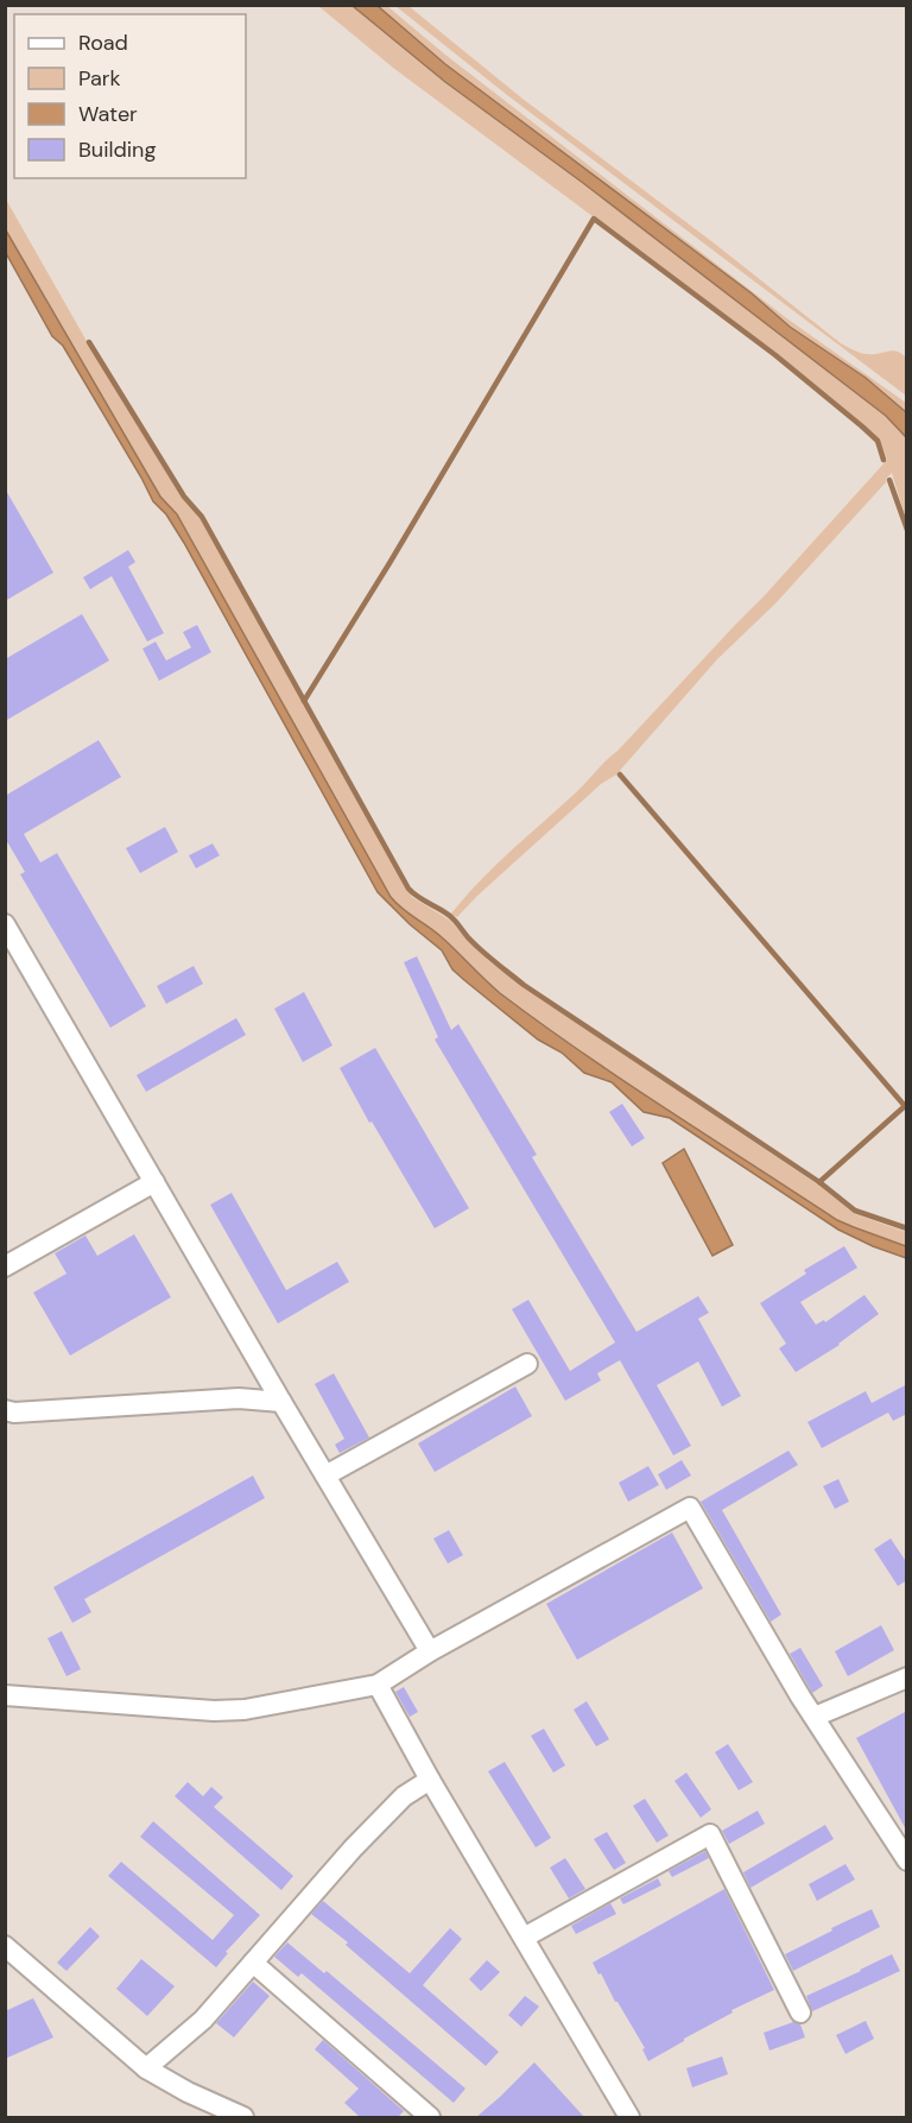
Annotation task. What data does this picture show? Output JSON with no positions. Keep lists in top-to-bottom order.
{
  "legend": [
    "Road",
    "Park",
    "Water",
    "Building"
  ]
}
